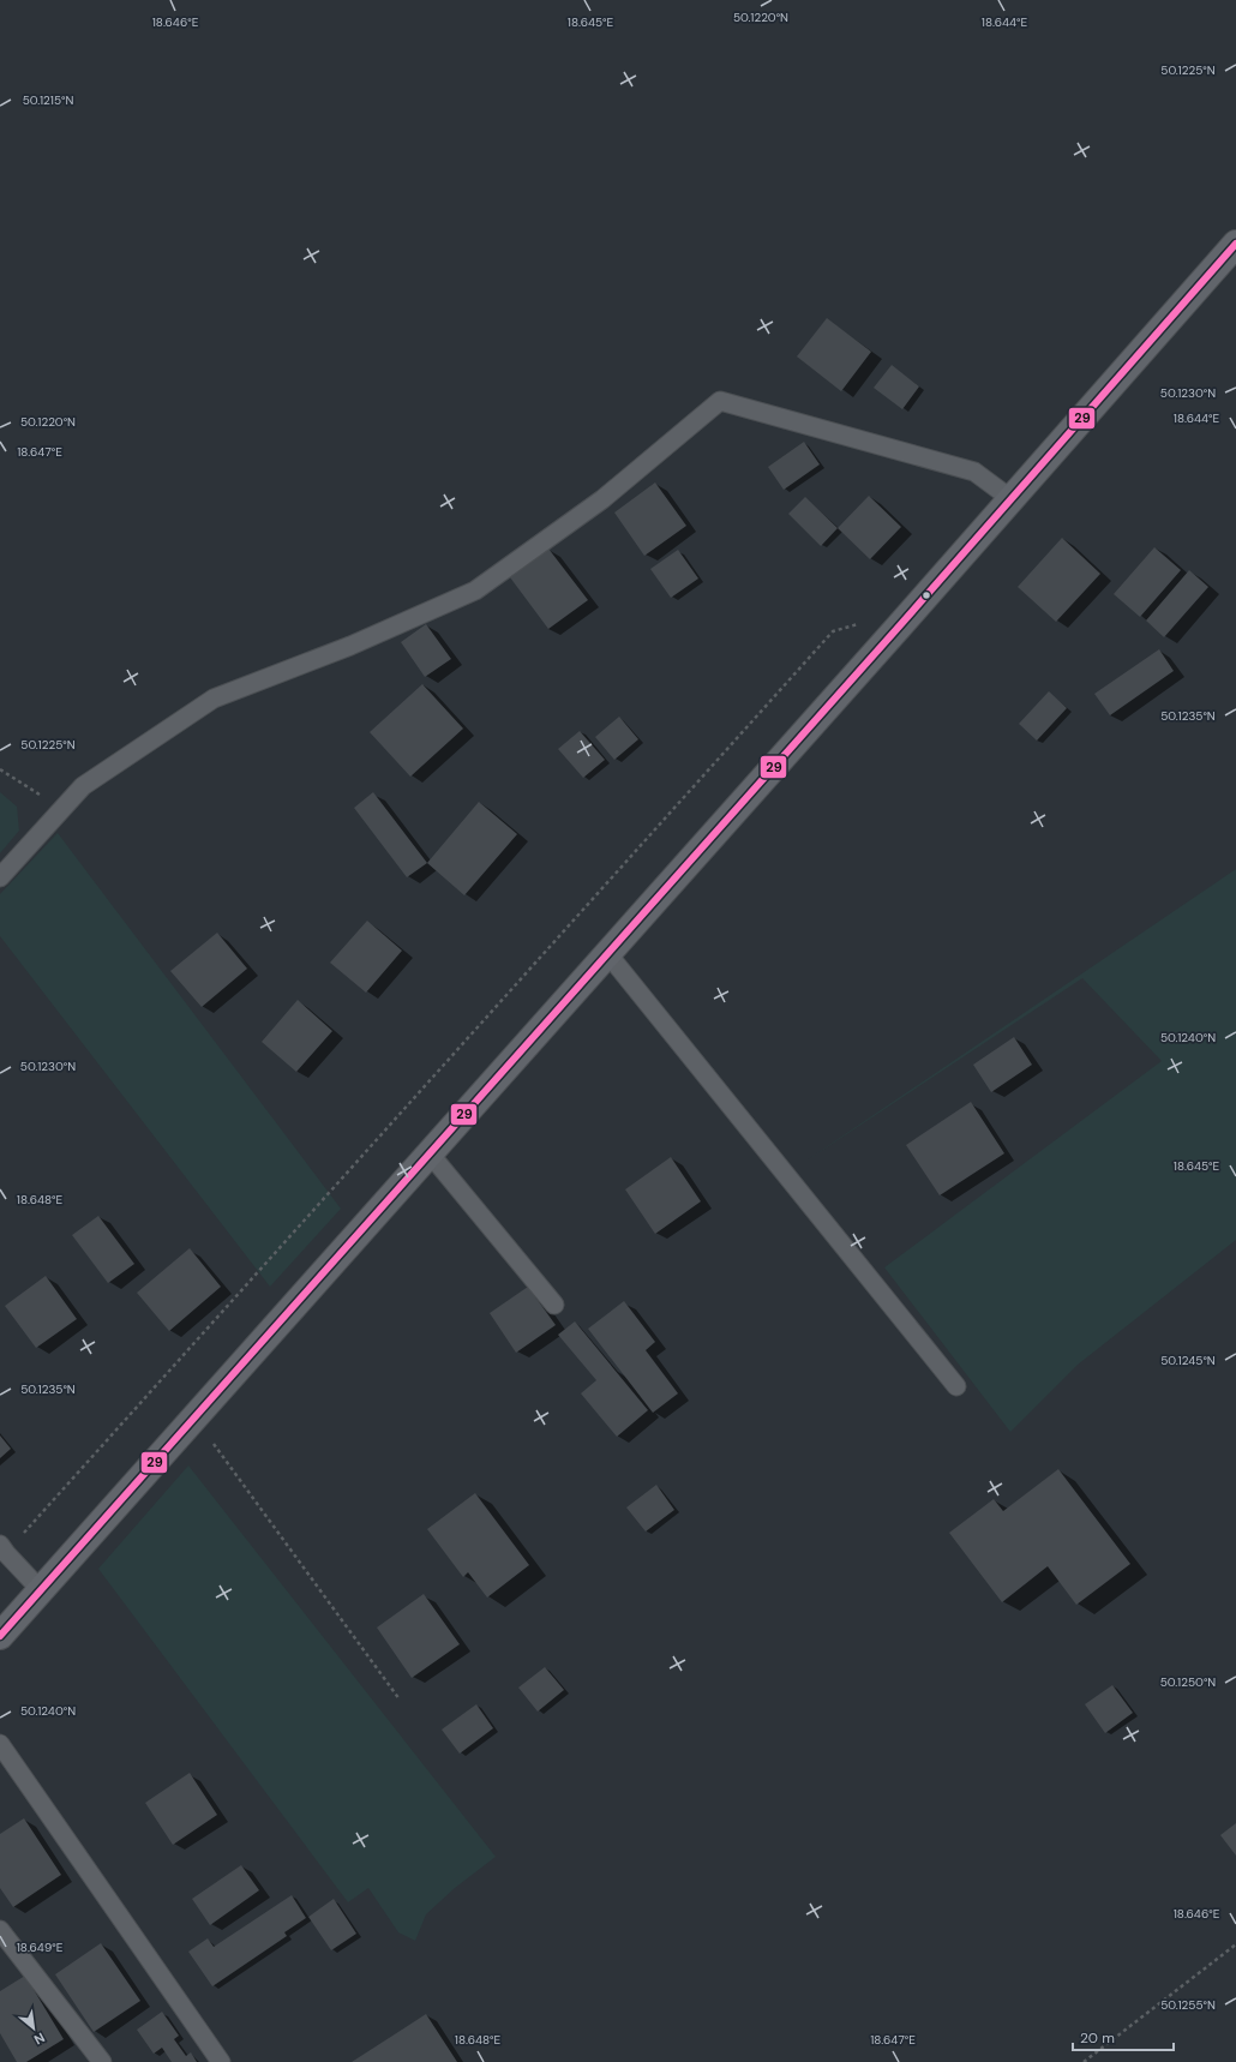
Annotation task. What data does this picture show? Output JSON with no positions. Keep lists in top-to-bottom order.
{
  "lines": ["transit line 29"],
  "scale_bar": "20 m",
  "north": "bottom right",
  "coordinates": [
    "50.1220°N",
    "18.646°E",
    "18.645°E",
    "18.644°E",
    "50.1225°N",
    "50.1215°N",
    "50.1230°N",
    "18.647°E",
    "50.1235°N",
    "50.1240°N",
    "18.648°E",
    "50.1245°N",
    "50.1250°N",
    "18.649°E",
    "50.1255°N"
  ]
}
